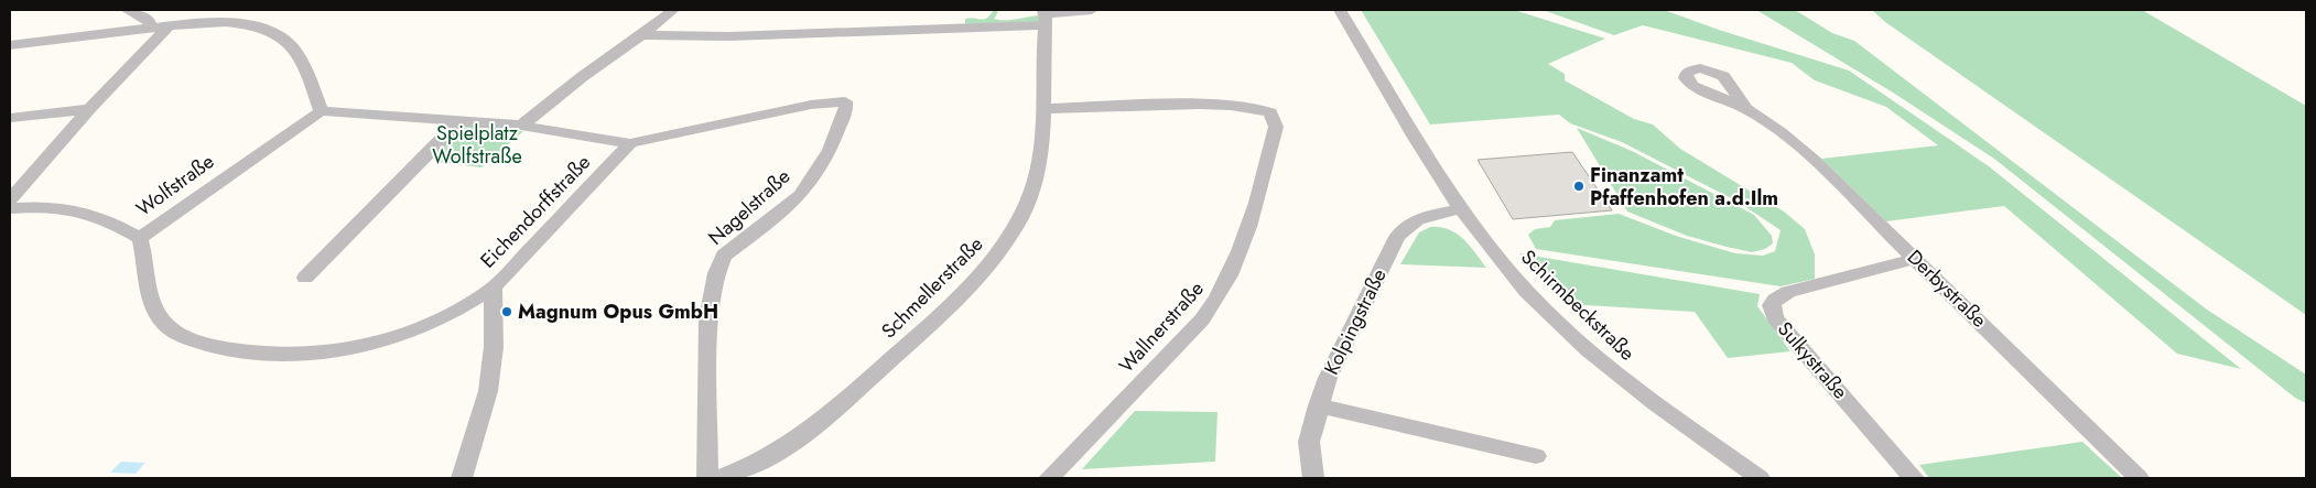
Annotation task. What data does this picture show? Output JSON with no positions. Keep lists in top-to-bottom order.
{
  "streets": {
    "street": [
      "Wolfstraße",
      "Nagelstraße",
      "Eichendorffstraße",
      "Schmellerstraße",
      "Derbystraße",
      "Schirmbeckstraße",
      "Kolpingstraße",
      "Wallnerstraße",
      "Sulkystraße"
    ]
  },
  "crossings": [
    ["Wolfstraße", "Eichendorffstraße"],
    ["Nagelstraße", "Eichendorffstraße"],
    ["Schmellerstraße", "Wallnerstraße"],
    ["Derbystraße", "Sulkystraße"],
    ["Schirmbeckstraße", "Kolpingstraße"]
  ],
  "parks": ["Spielplatz Wolfstraße"],
  "places": ["Finanzamt Pfaffenhofen a.d.Ilm", "Magnum Opus GmbH"]
}
